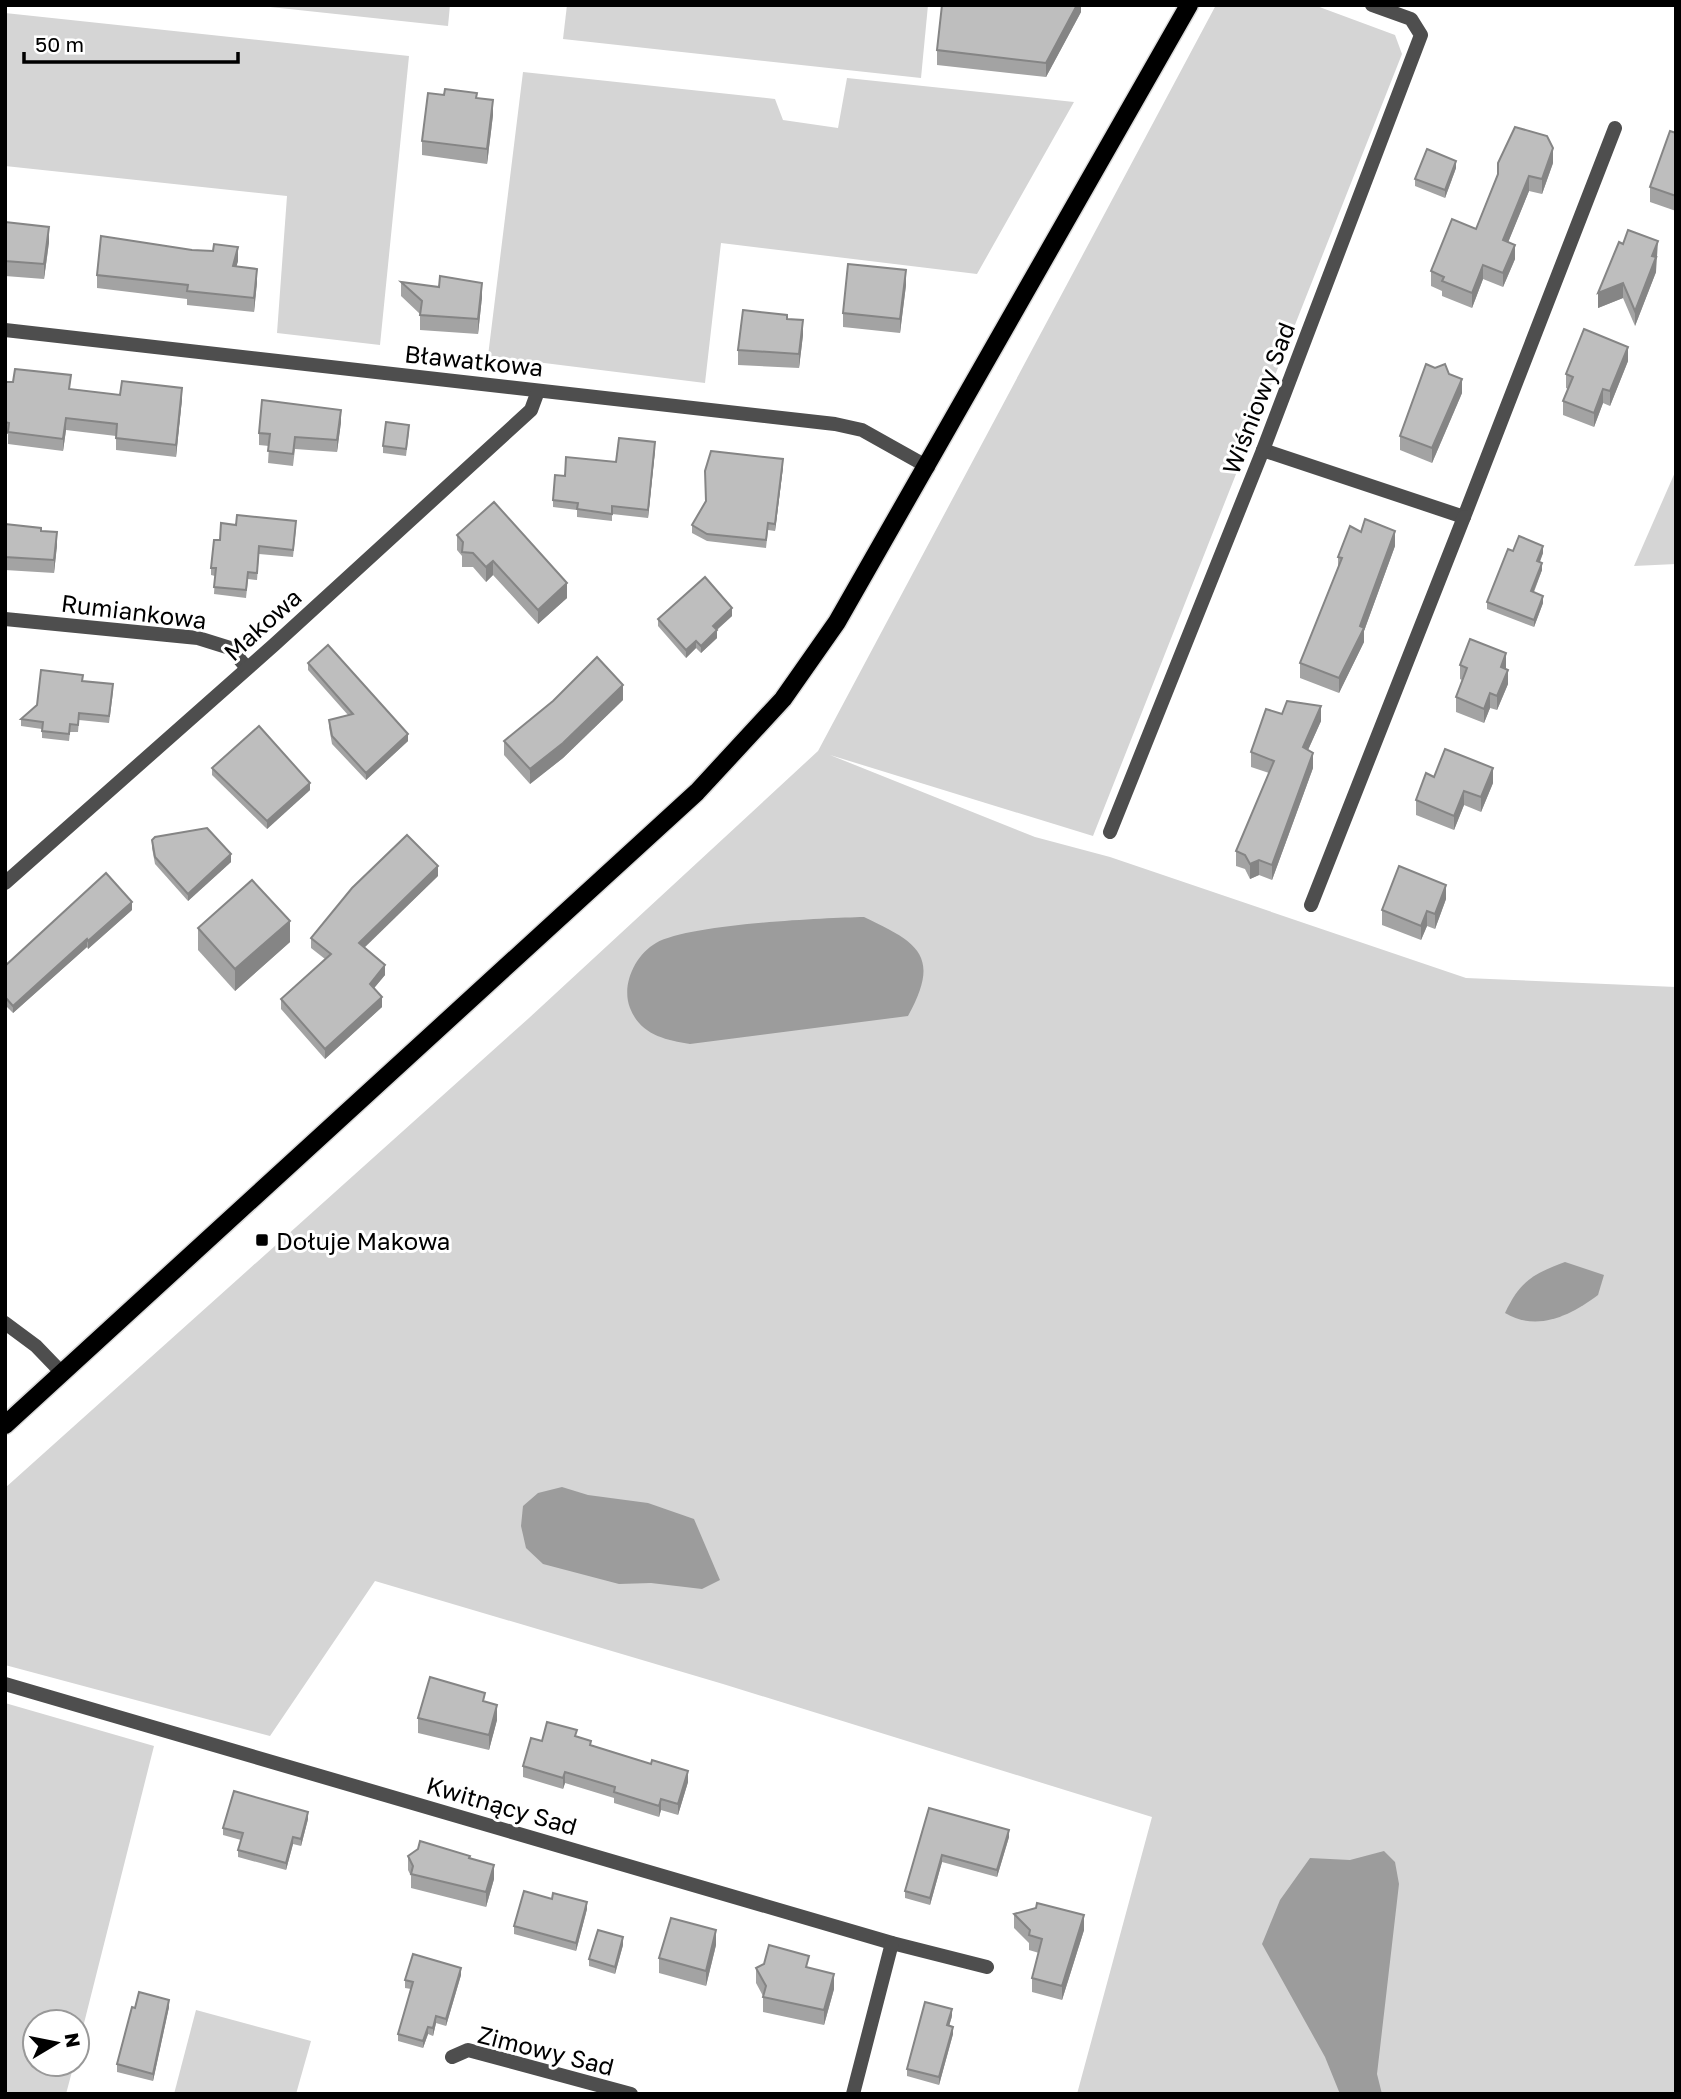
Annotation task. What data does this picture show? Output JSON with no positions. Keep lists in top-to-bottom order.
{
  "streets": {
    "street": [
      "Bławatkowa",
      "Wiśniowy Sad",
      "Rumiankowa",
      "Makowa",
      "Kwitnący Sad",
      "Zimowy Sad"
    ]
  },
  "crossings": [
    ["Bławatkowa", "Makowa"],
    ["Rumiankowa", "Makowa"]
  ],
  "places": {
    "transit": ["Dołuje Makowa"]
  },
  "scale_bar": "50 m",
  "north": "right"
}
